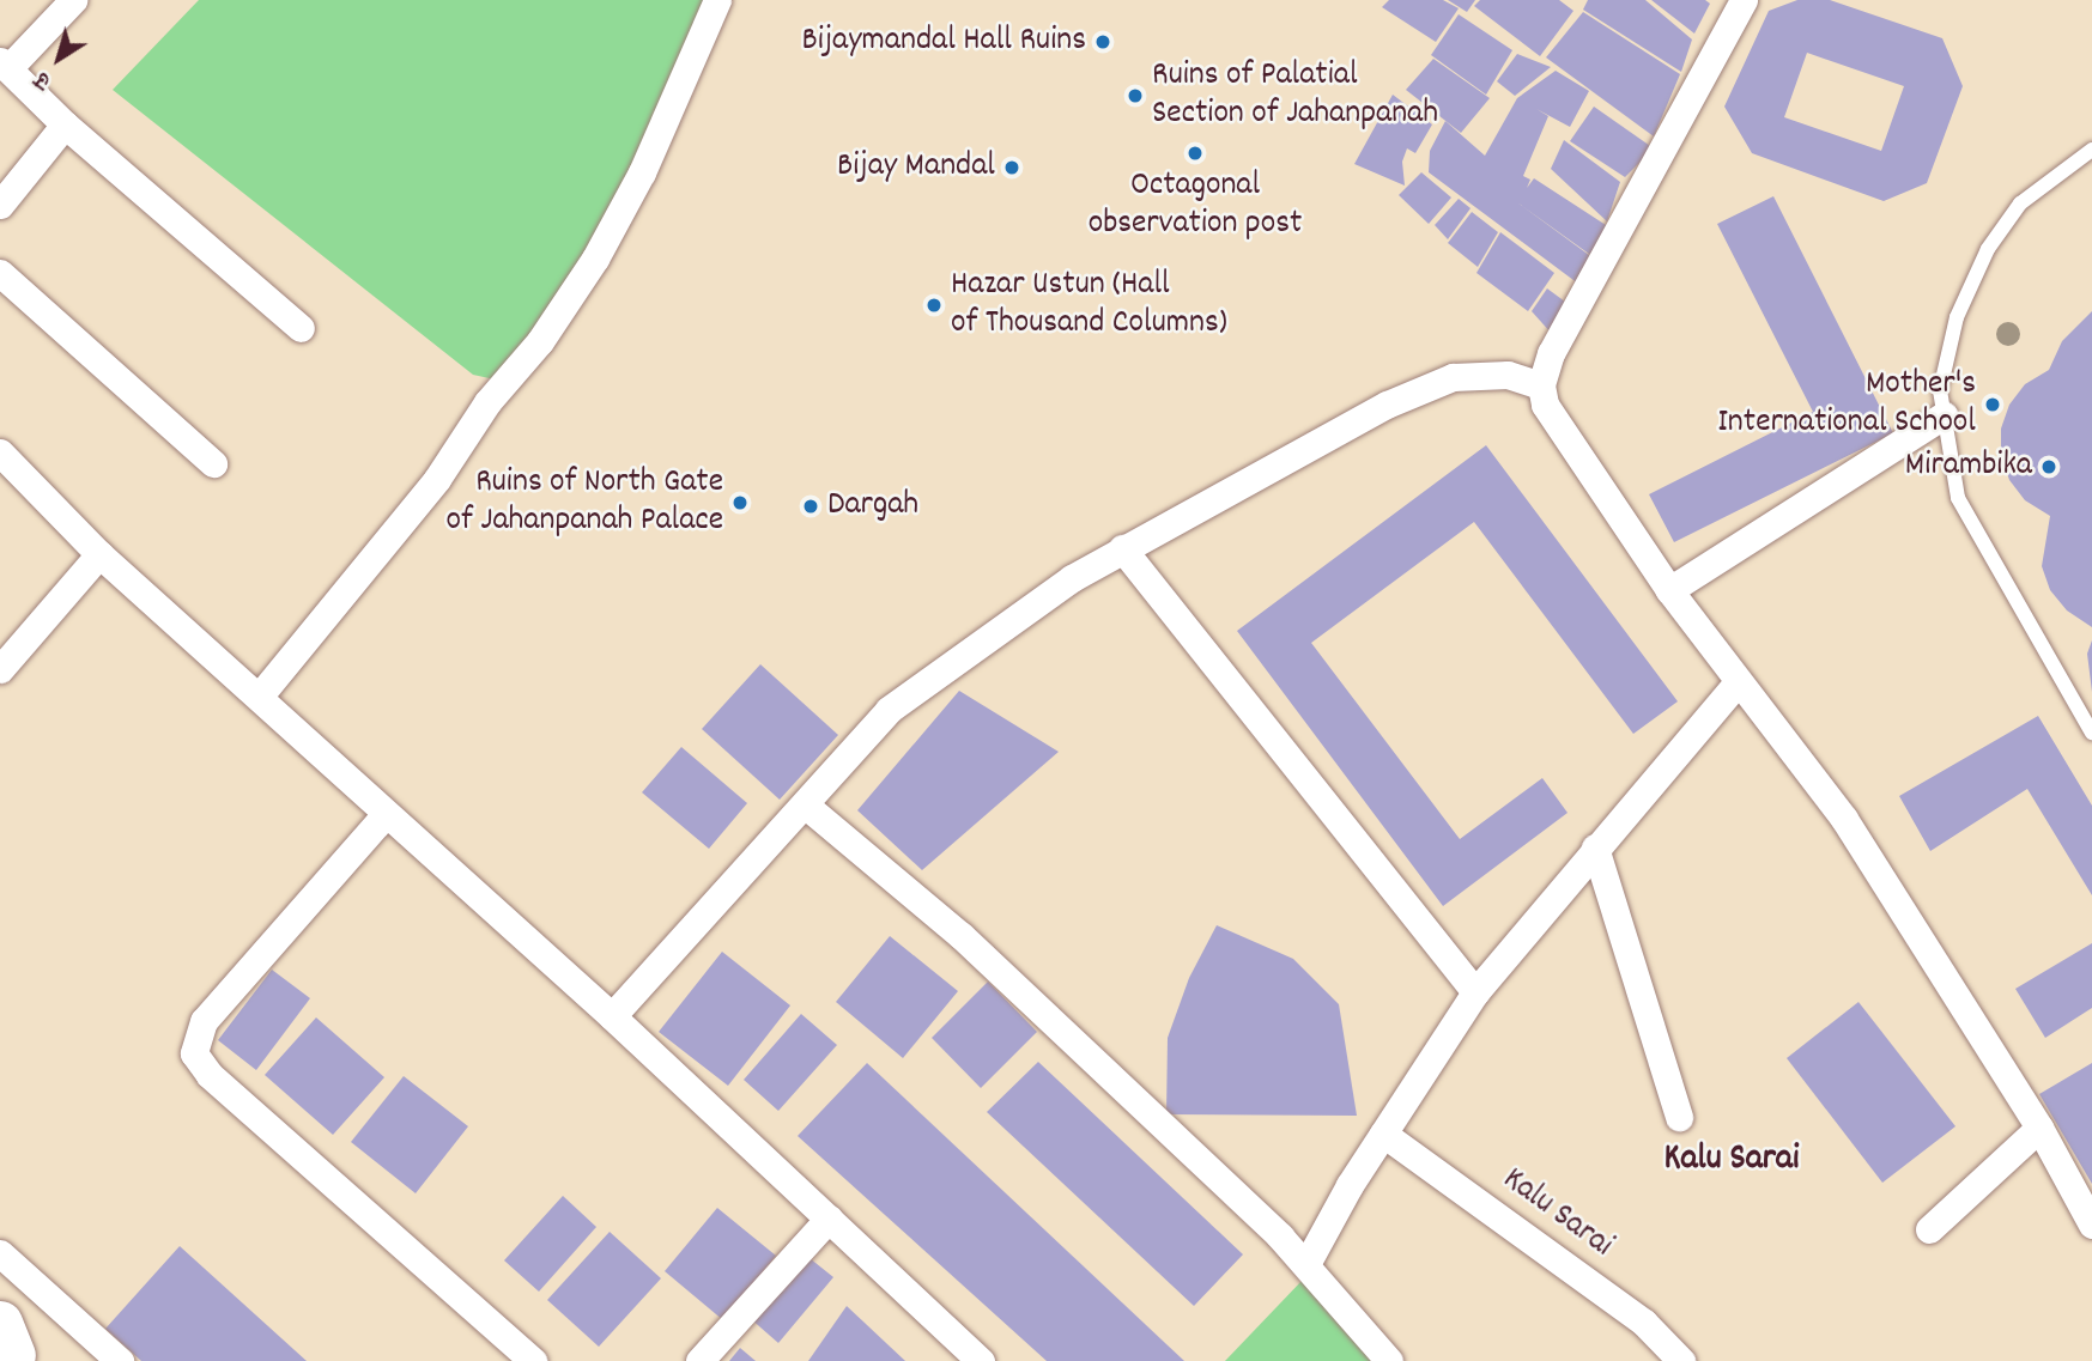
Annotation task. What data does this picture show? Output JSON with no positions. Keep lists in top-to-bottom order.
{
  "streets": {
    "street": ["Kalu Sarai"]
  },
  "districts": ["Kalu Sarai"],
  "places": [
    "Bijaymandal Hall Ruins",
    "Ruins of Palatial Section of Jahanpanah",
    "Octagonal observation post",
    "Bijay Mandal",
    "Hazar Ustun (Hall of Thousand Columns)",
    "Mother's International School",
    "Mirambika",
    "Ruins of North Gate of Jahanpanah Palace",
    "Dargah"
  ],
  "north": "bottom left"
}
